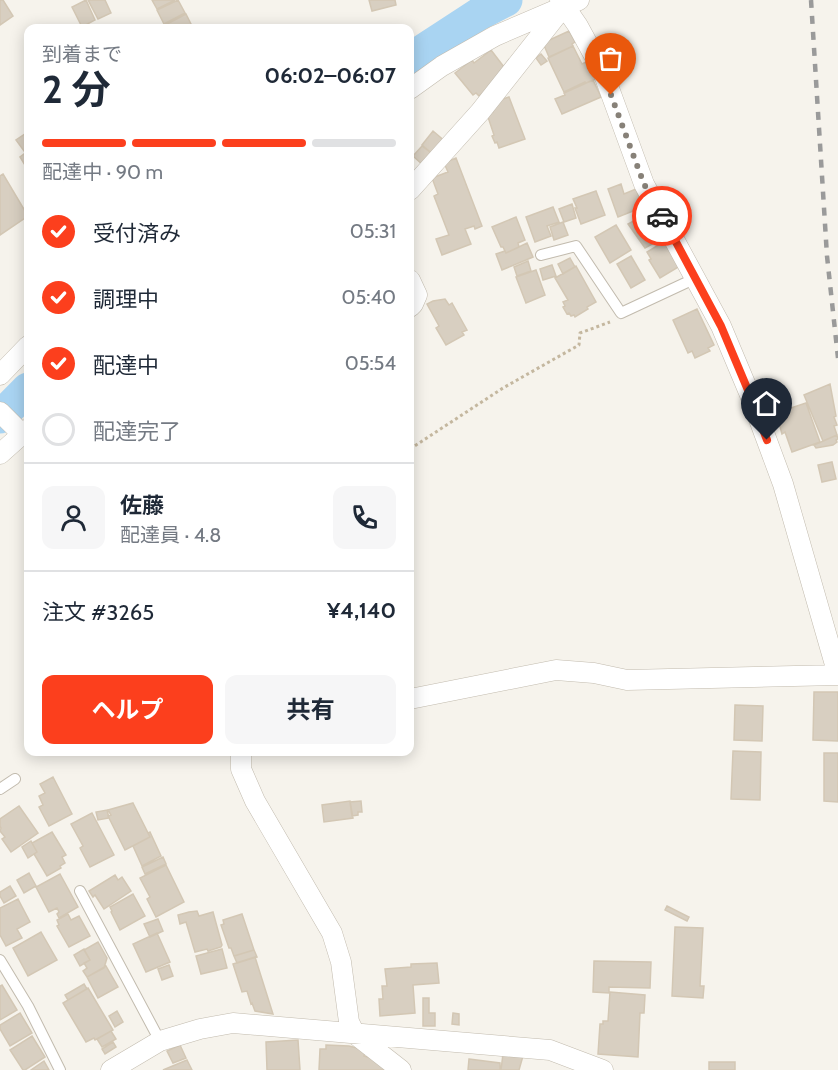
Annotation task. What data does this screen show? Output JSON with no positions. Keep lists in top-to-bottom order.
{
  "page": {
    "heading": ["2 分", "到着まで", "06:02–06:07"],
    "panel": [
      "佐藤",
      "配達員 · 4.8",
      "注文 #3265",
      "¥4,140"
    ],
    "bar": "配達中 · 90 m",
    "list": [
      ["受付済み", "05:31"],
      ["調理中", "05:40"],
      ["配達中", "05:54"],
      "配達完了"
    ],
    "buttons": ["ヘルプ", "共有"]
  }
}
